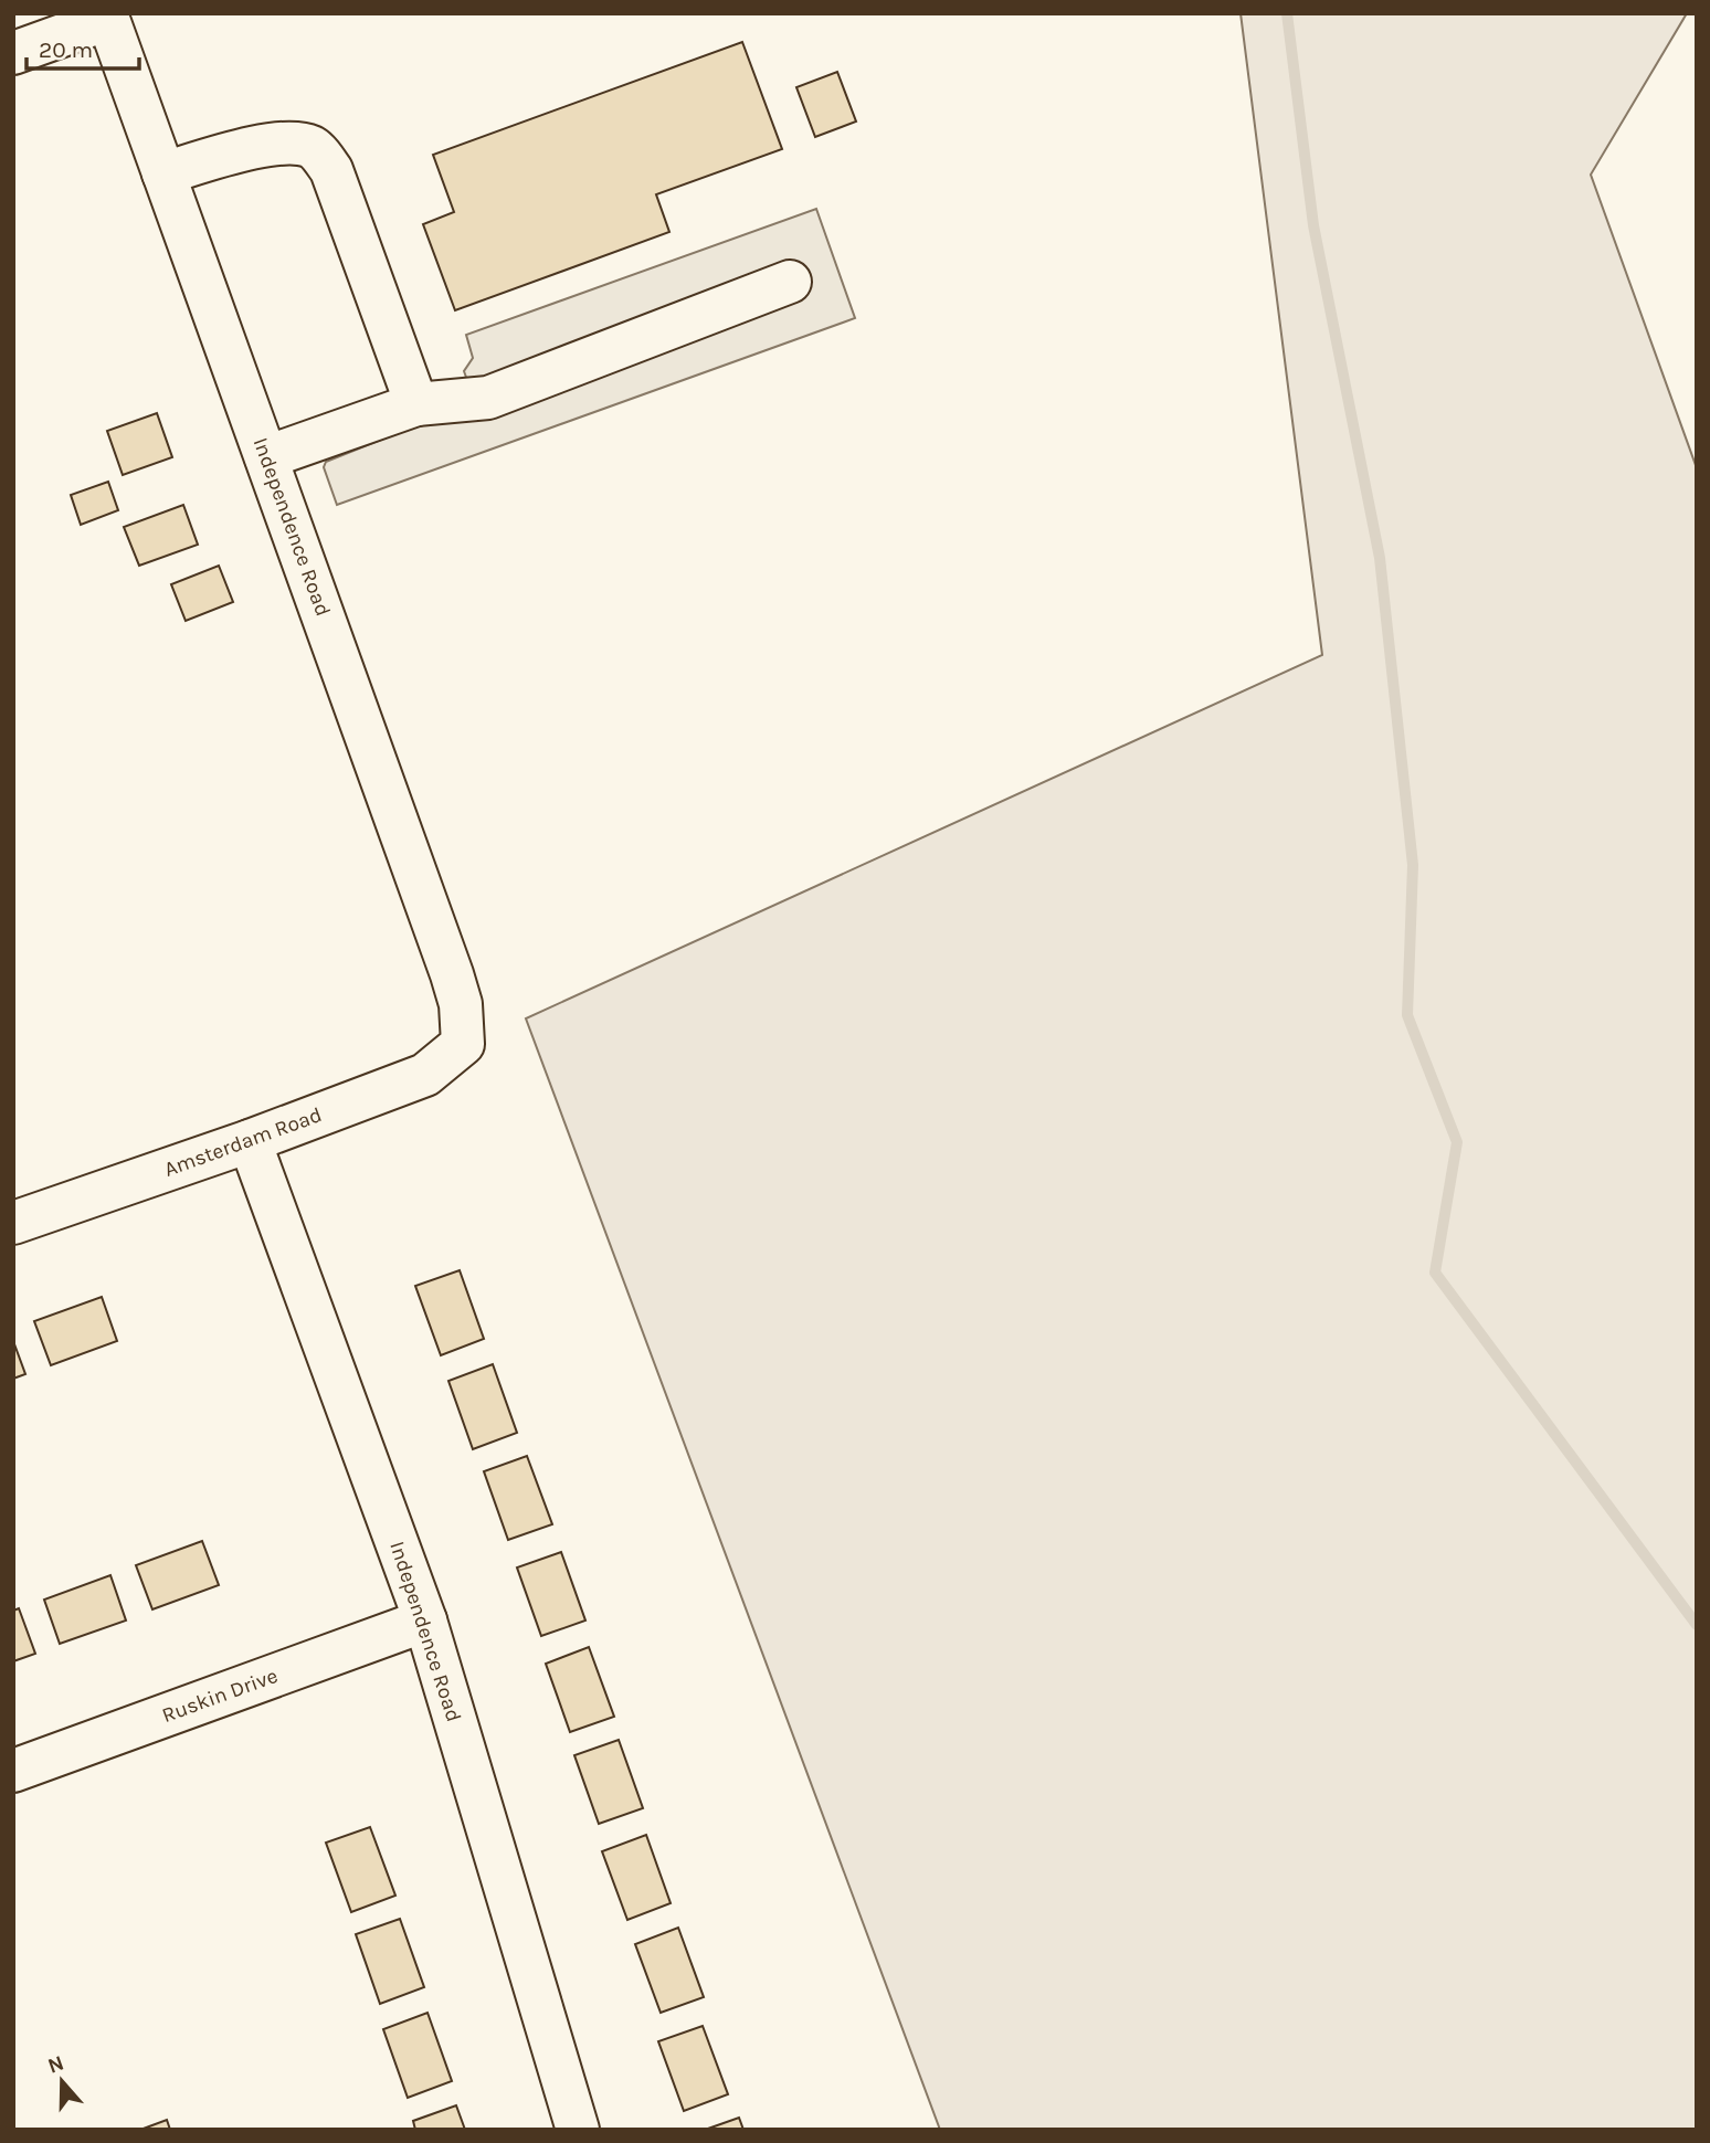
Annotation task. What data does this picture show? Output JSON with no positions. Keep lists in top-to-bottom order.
{
  "streets": {
    "street": ["Independence Road", "Amsterdam Road", "Ruskin Drive"]
  },
  "crossings": [
    ["Independence Road", "Amsterdam Road"],
    ["Independence Road", "Ruskin Drive"]
  ],
  "scale_bar": "20 m",
  "north": "top"
}
